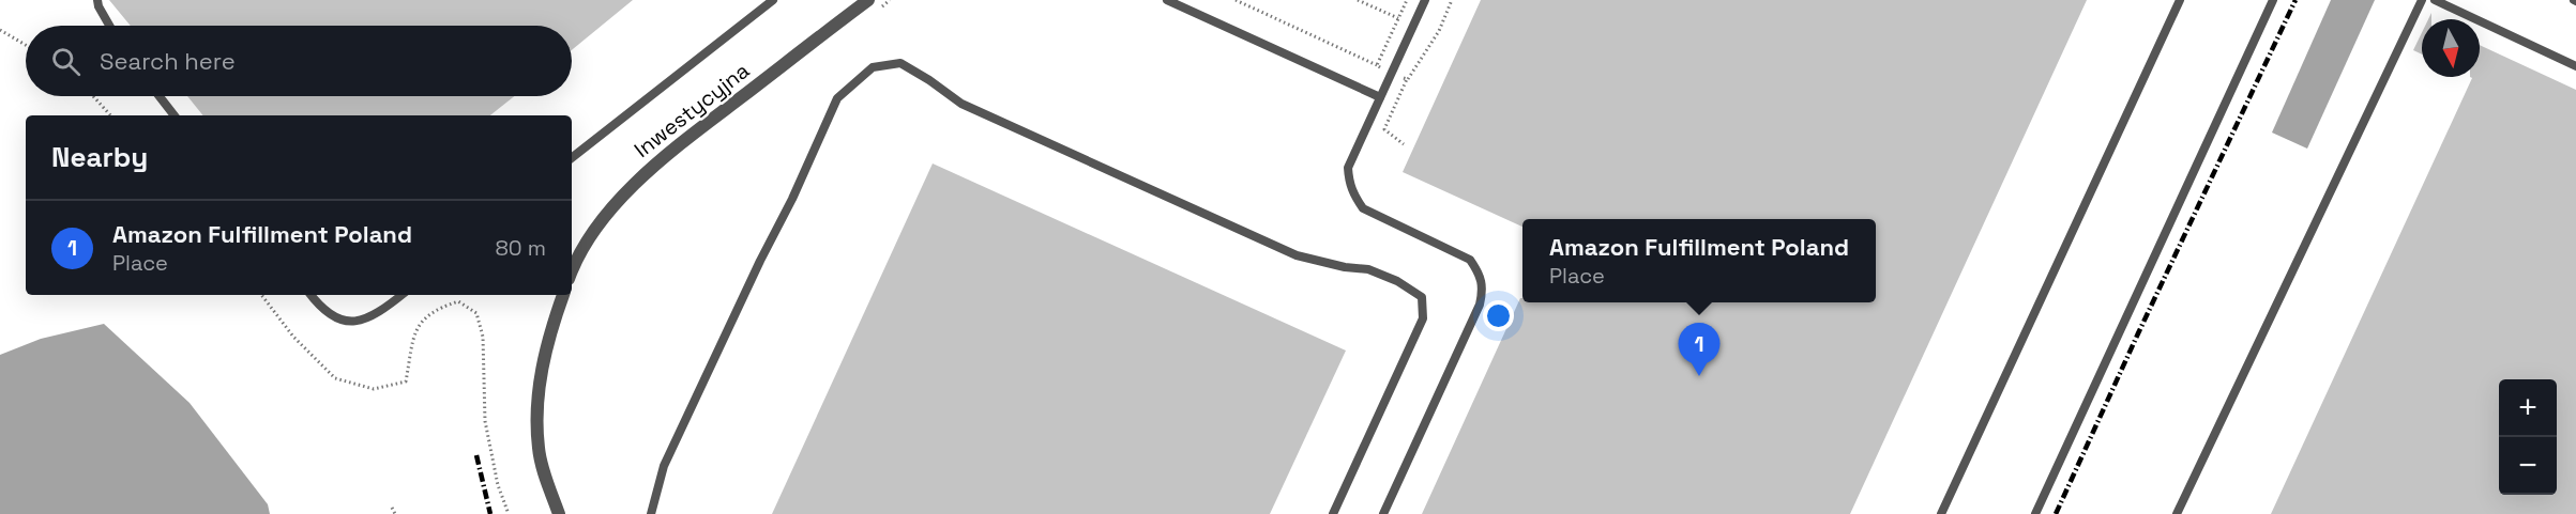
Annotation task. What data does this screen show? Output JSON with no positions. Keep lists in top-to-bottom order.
{
  "streets": {
    "street": ["Inwestycyjna"]
  },
  "north": "bottom",
  "page": {
    "search": "Search here",
    "heading": "Nearby",
    "list": [
      {
        "mark": "1",
        "name": "Amazon Fulfillment Poland",
        "note": "Place",
        "value": "80 m"
      }
    ],
    "popup": ["Amazon Fulfillment Poland", "Place"],
    "pins": "1",
    "map_buttons": ["+", "−"]
  }
}
